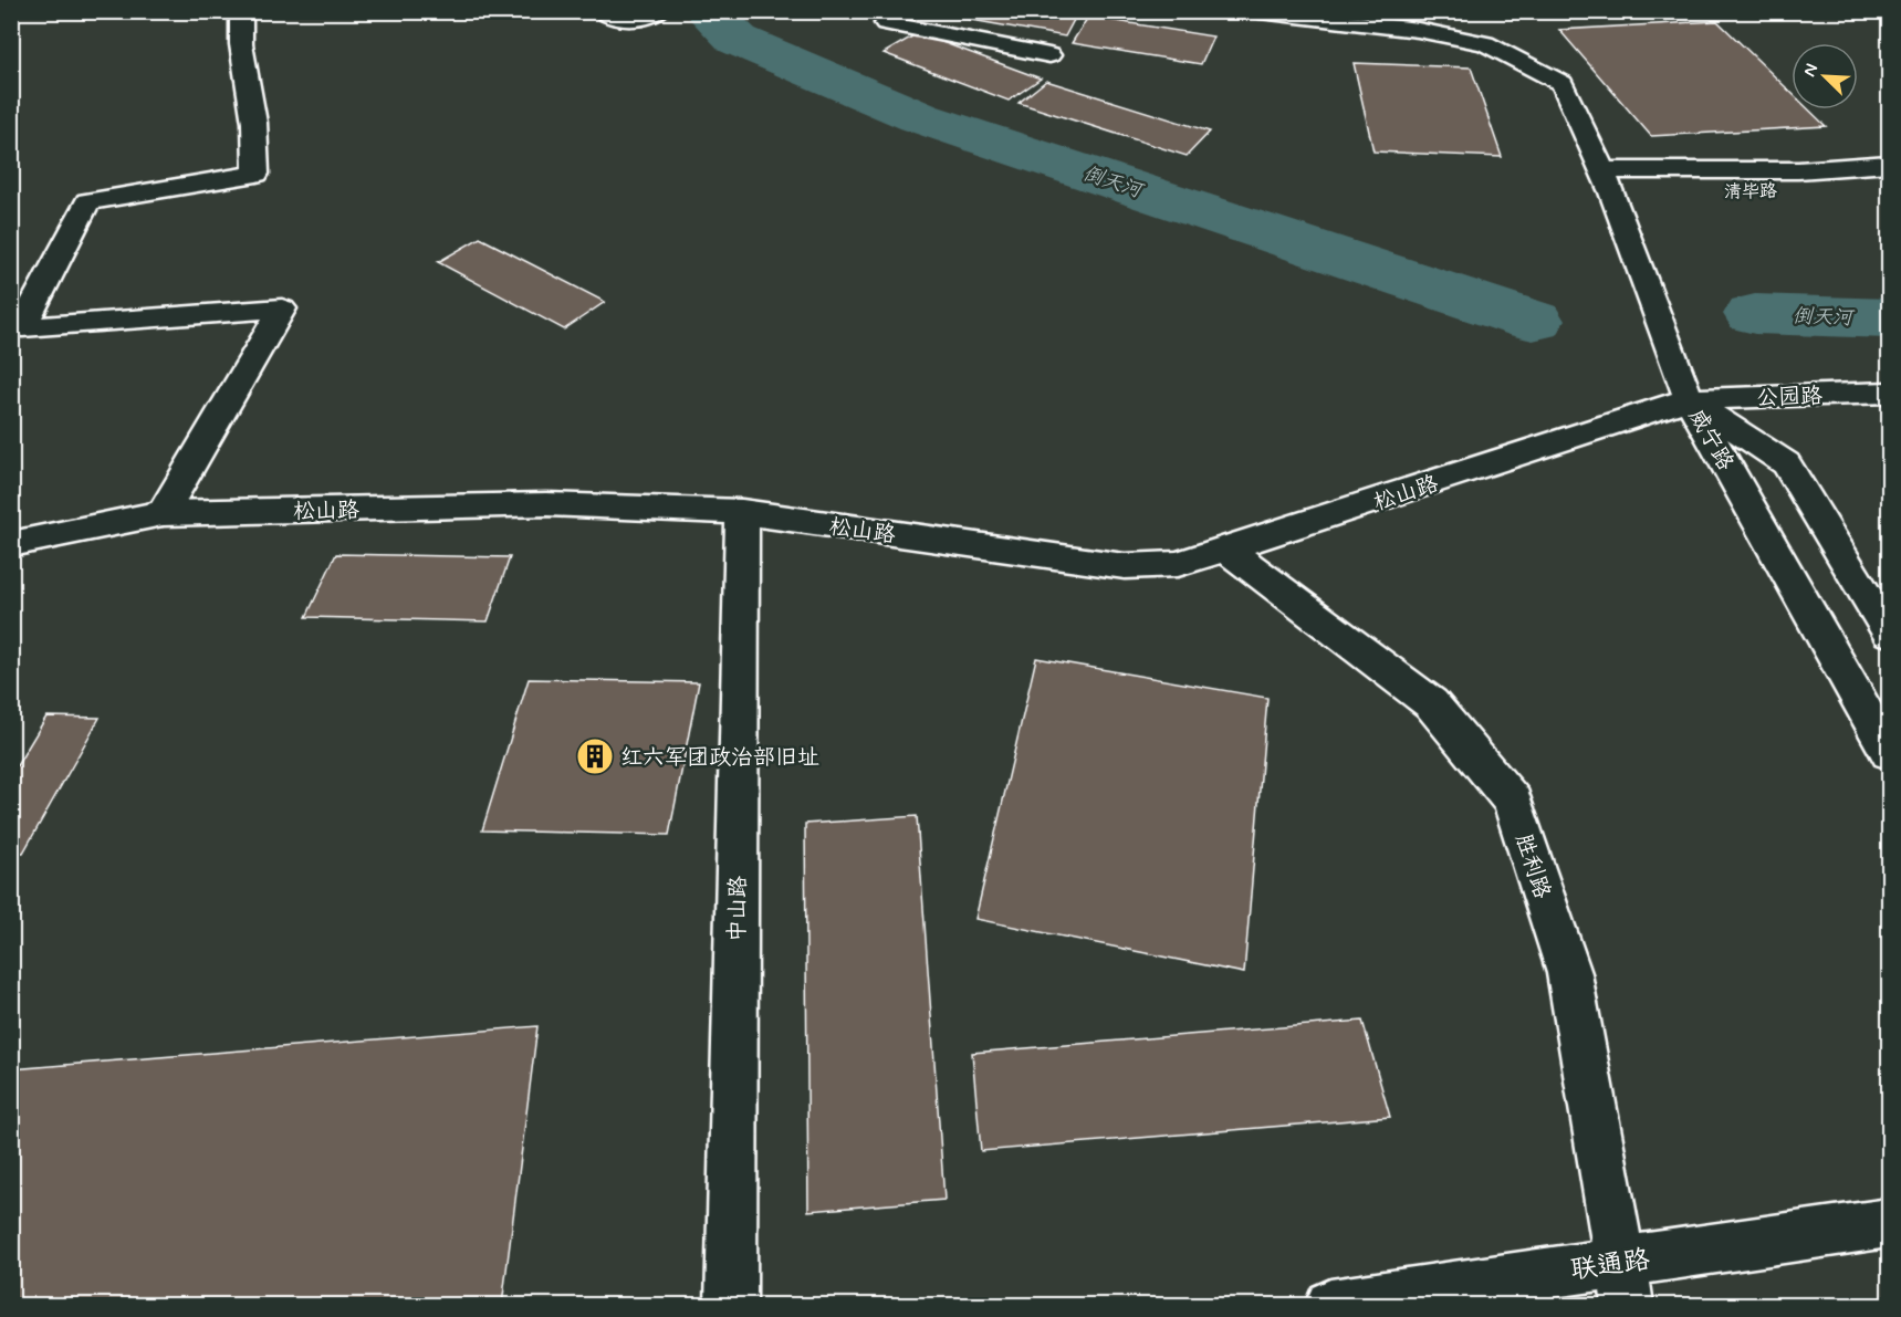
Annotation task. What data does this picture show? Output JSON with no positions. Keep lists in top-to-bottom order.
{
  "streets": {
    "main road": [
      "清毕路",
      "公园路",
      "威宁路",
      "松山路",
      "胜利路",
      "中山路",
      "联通路"
    ]
  },
  "crossings": [
    ["公园路", "威宁路"],
    ["公园路", "松山路"],
    ["威宁路", "松山路"],
    ["松山路", "胜利路"],
    ["松山路", "中山路"],
    ["胜利路", "联通路"]
  ],
  "water": ["倒天河"],
  "places": {
    "building": ["红六军团政治部旧址"]
  },
  "north": "top left"
}
